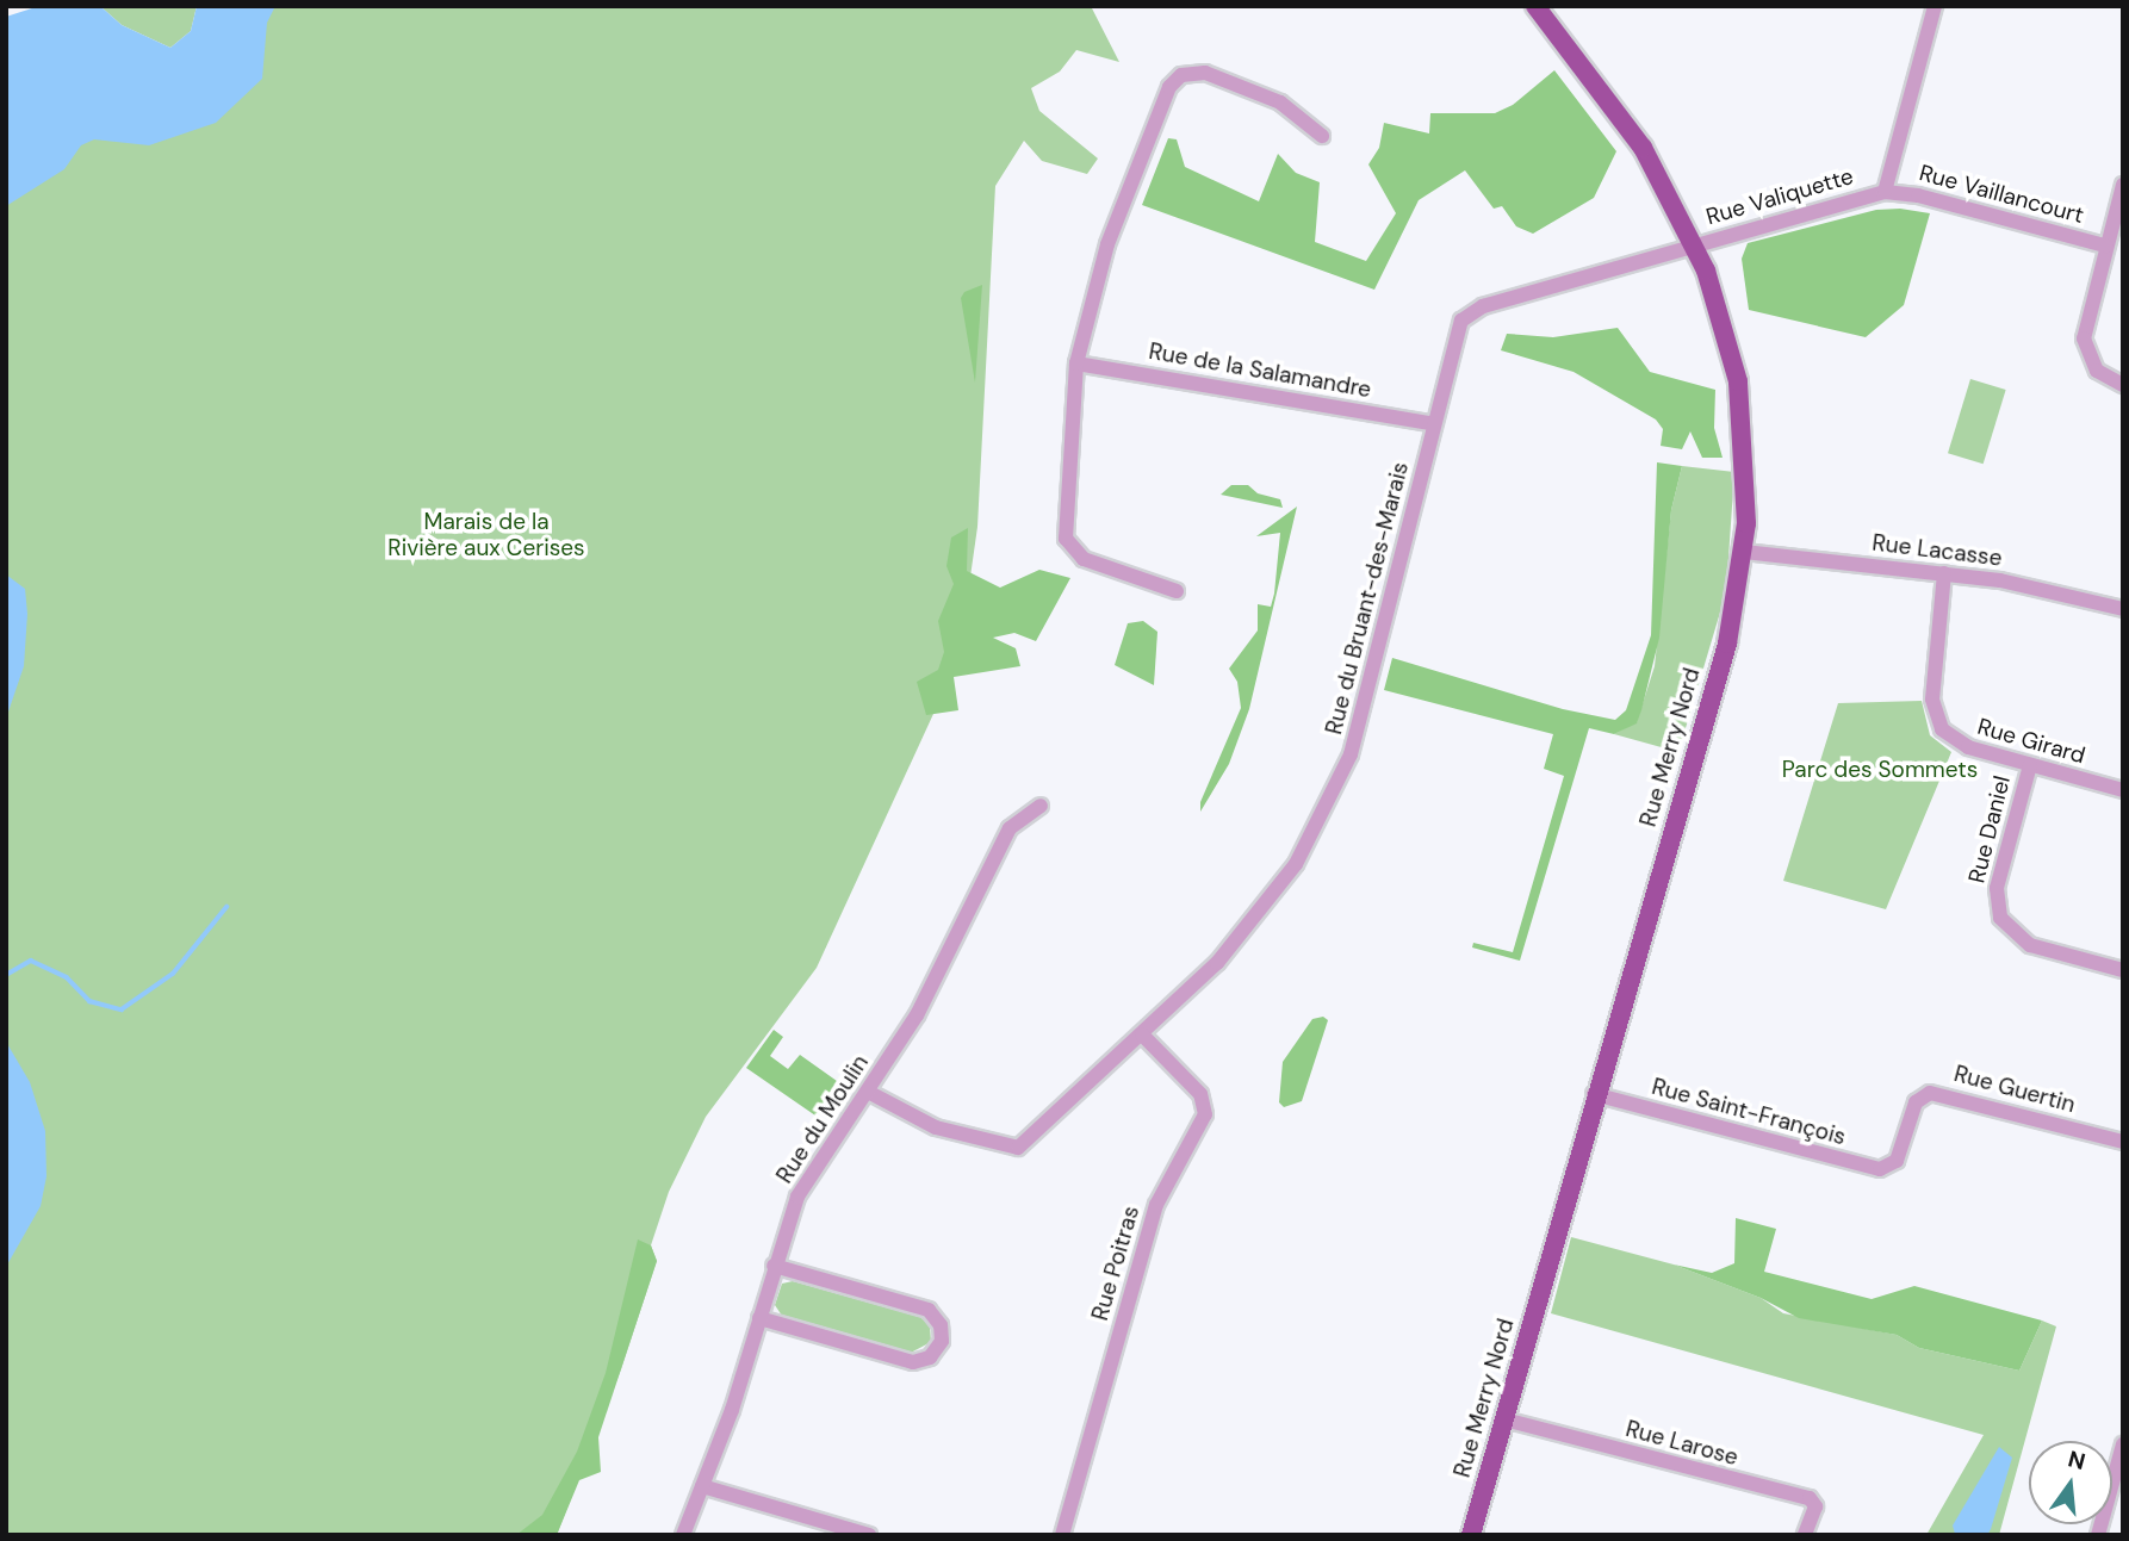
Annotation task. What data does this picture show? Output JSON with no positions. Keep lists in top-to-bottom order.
{
  "streets": {
    "main road": ["Rue Merry Nord"],
    "street": [
      "Rue Vaillancourt",
      "Rue Valiquette",
      "Rue de la Salamandre",
      "Rue Lacasse",
      "Rue du Bruant-des-Marais",
      "Rue Girard",
      "Rue Daniel",
      "Rue Guertin",
      "Rue Saint-François",
      "Rue du Moulin",
      "Rue Poitras",
      "Rue Larose"
    ]
  },
  "crossings": [
    ["Rue Vaillancourt", "Rue Valiquette"],
    ["Rue Valiquette", "Rue du Bruant-des-Marais"],
    ["Rue Valiquette", "Rue Merry Nord"],
    ["Rue de la Salamandre", "Rue du Bruant-des-Marais"],
    ["Rue Lacasse", "Rue Girard"],
    ["Rue Lacasse", "Rue Merry Nord"],
    ["Rue du Bruant-des-Marais", "Rue Merry Nord"],
    ["Rue du Bruant-des-Marais", "Rue du Moulin"],
    ["Rue du Bruant-des-Marais", "Rue Poitras"],
    ["Rue Girard", "Rue Daniel"],
    ["Rue Merry Nord", "Rue Saint-François"],
    ["Rue Merry Nord", "Rue Larose"],
    ["Rue Guertin", "Rue Saint-François"]
  ],
  "parks": ["Marais de la Rivière aux Cerises", "Parc des Sommets"],
  "north": "top"
}
